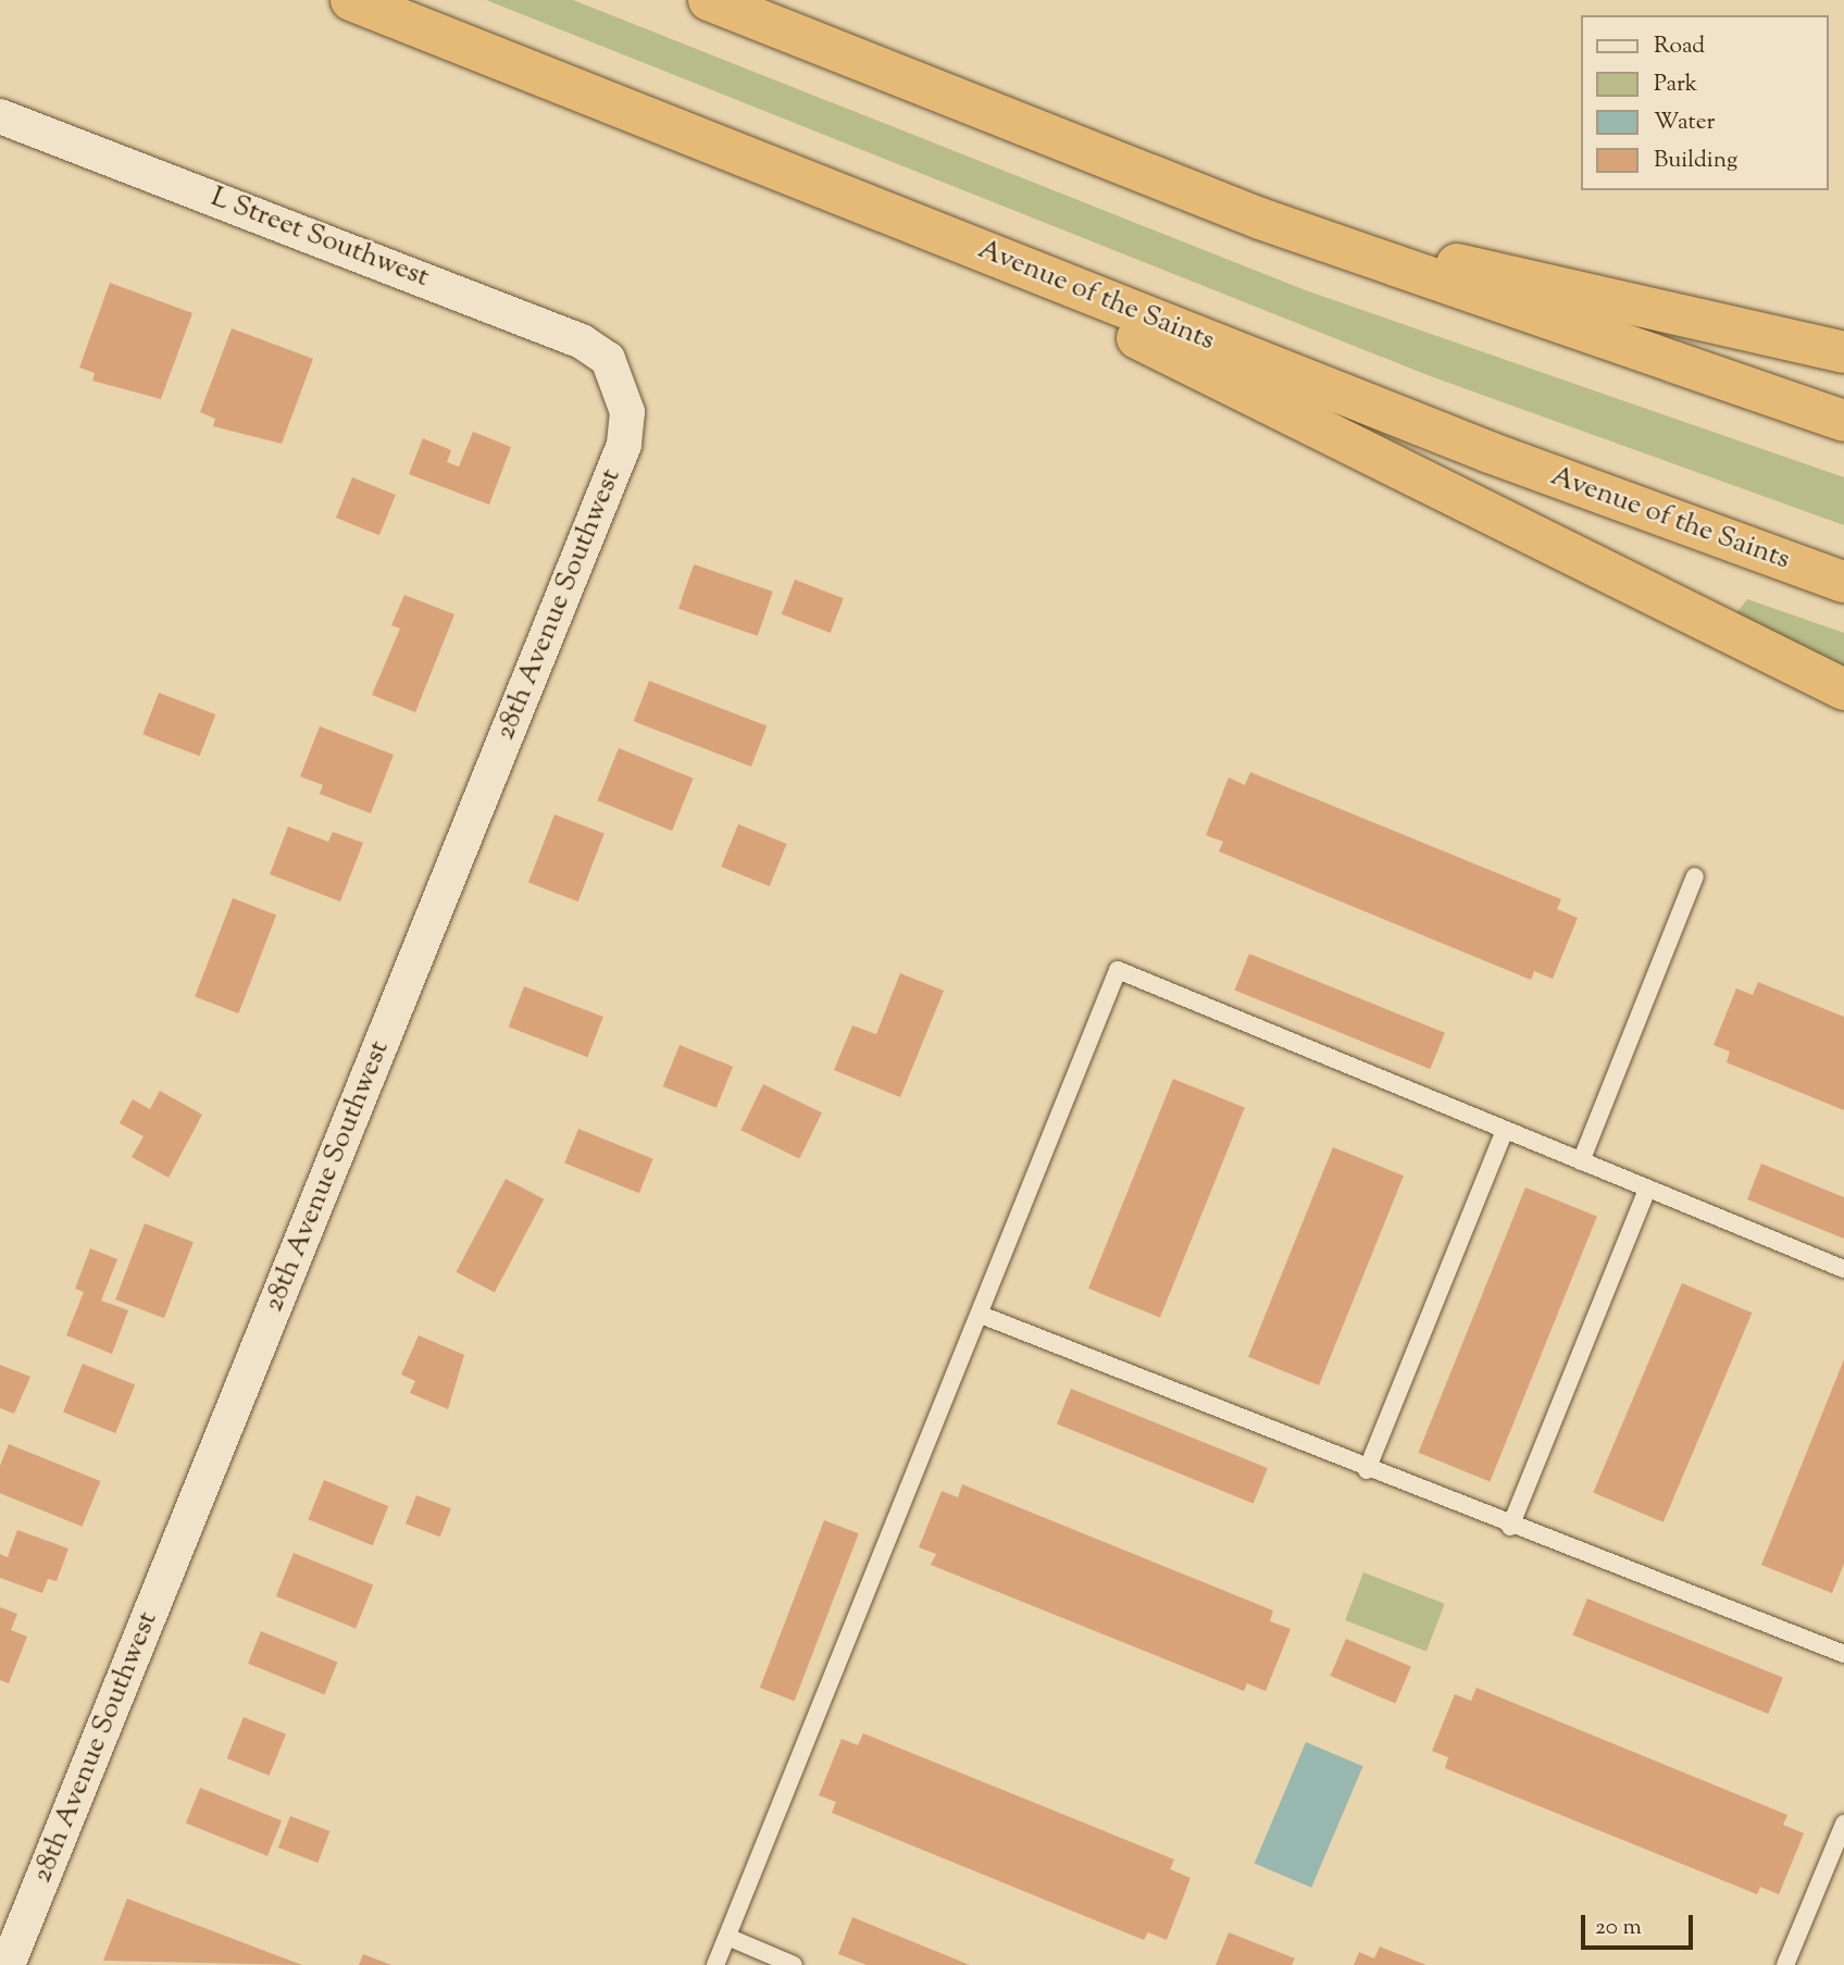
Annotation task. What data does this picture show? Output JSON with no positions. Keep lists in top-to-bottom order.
{
  "streets": {
    "highway": ["Avenue of the Saints"],
    "street": ["L Street Southwest", "28th Avenue Southwest"]
  },
  "crossings": [
    ["L Street Southwest", "28th Avenue Southwest"]
  ],
  "legend": [
    "Road",
    "Park",
    "Water",
    "Building"
  ],
  "scale_bar": "20 m"
}
